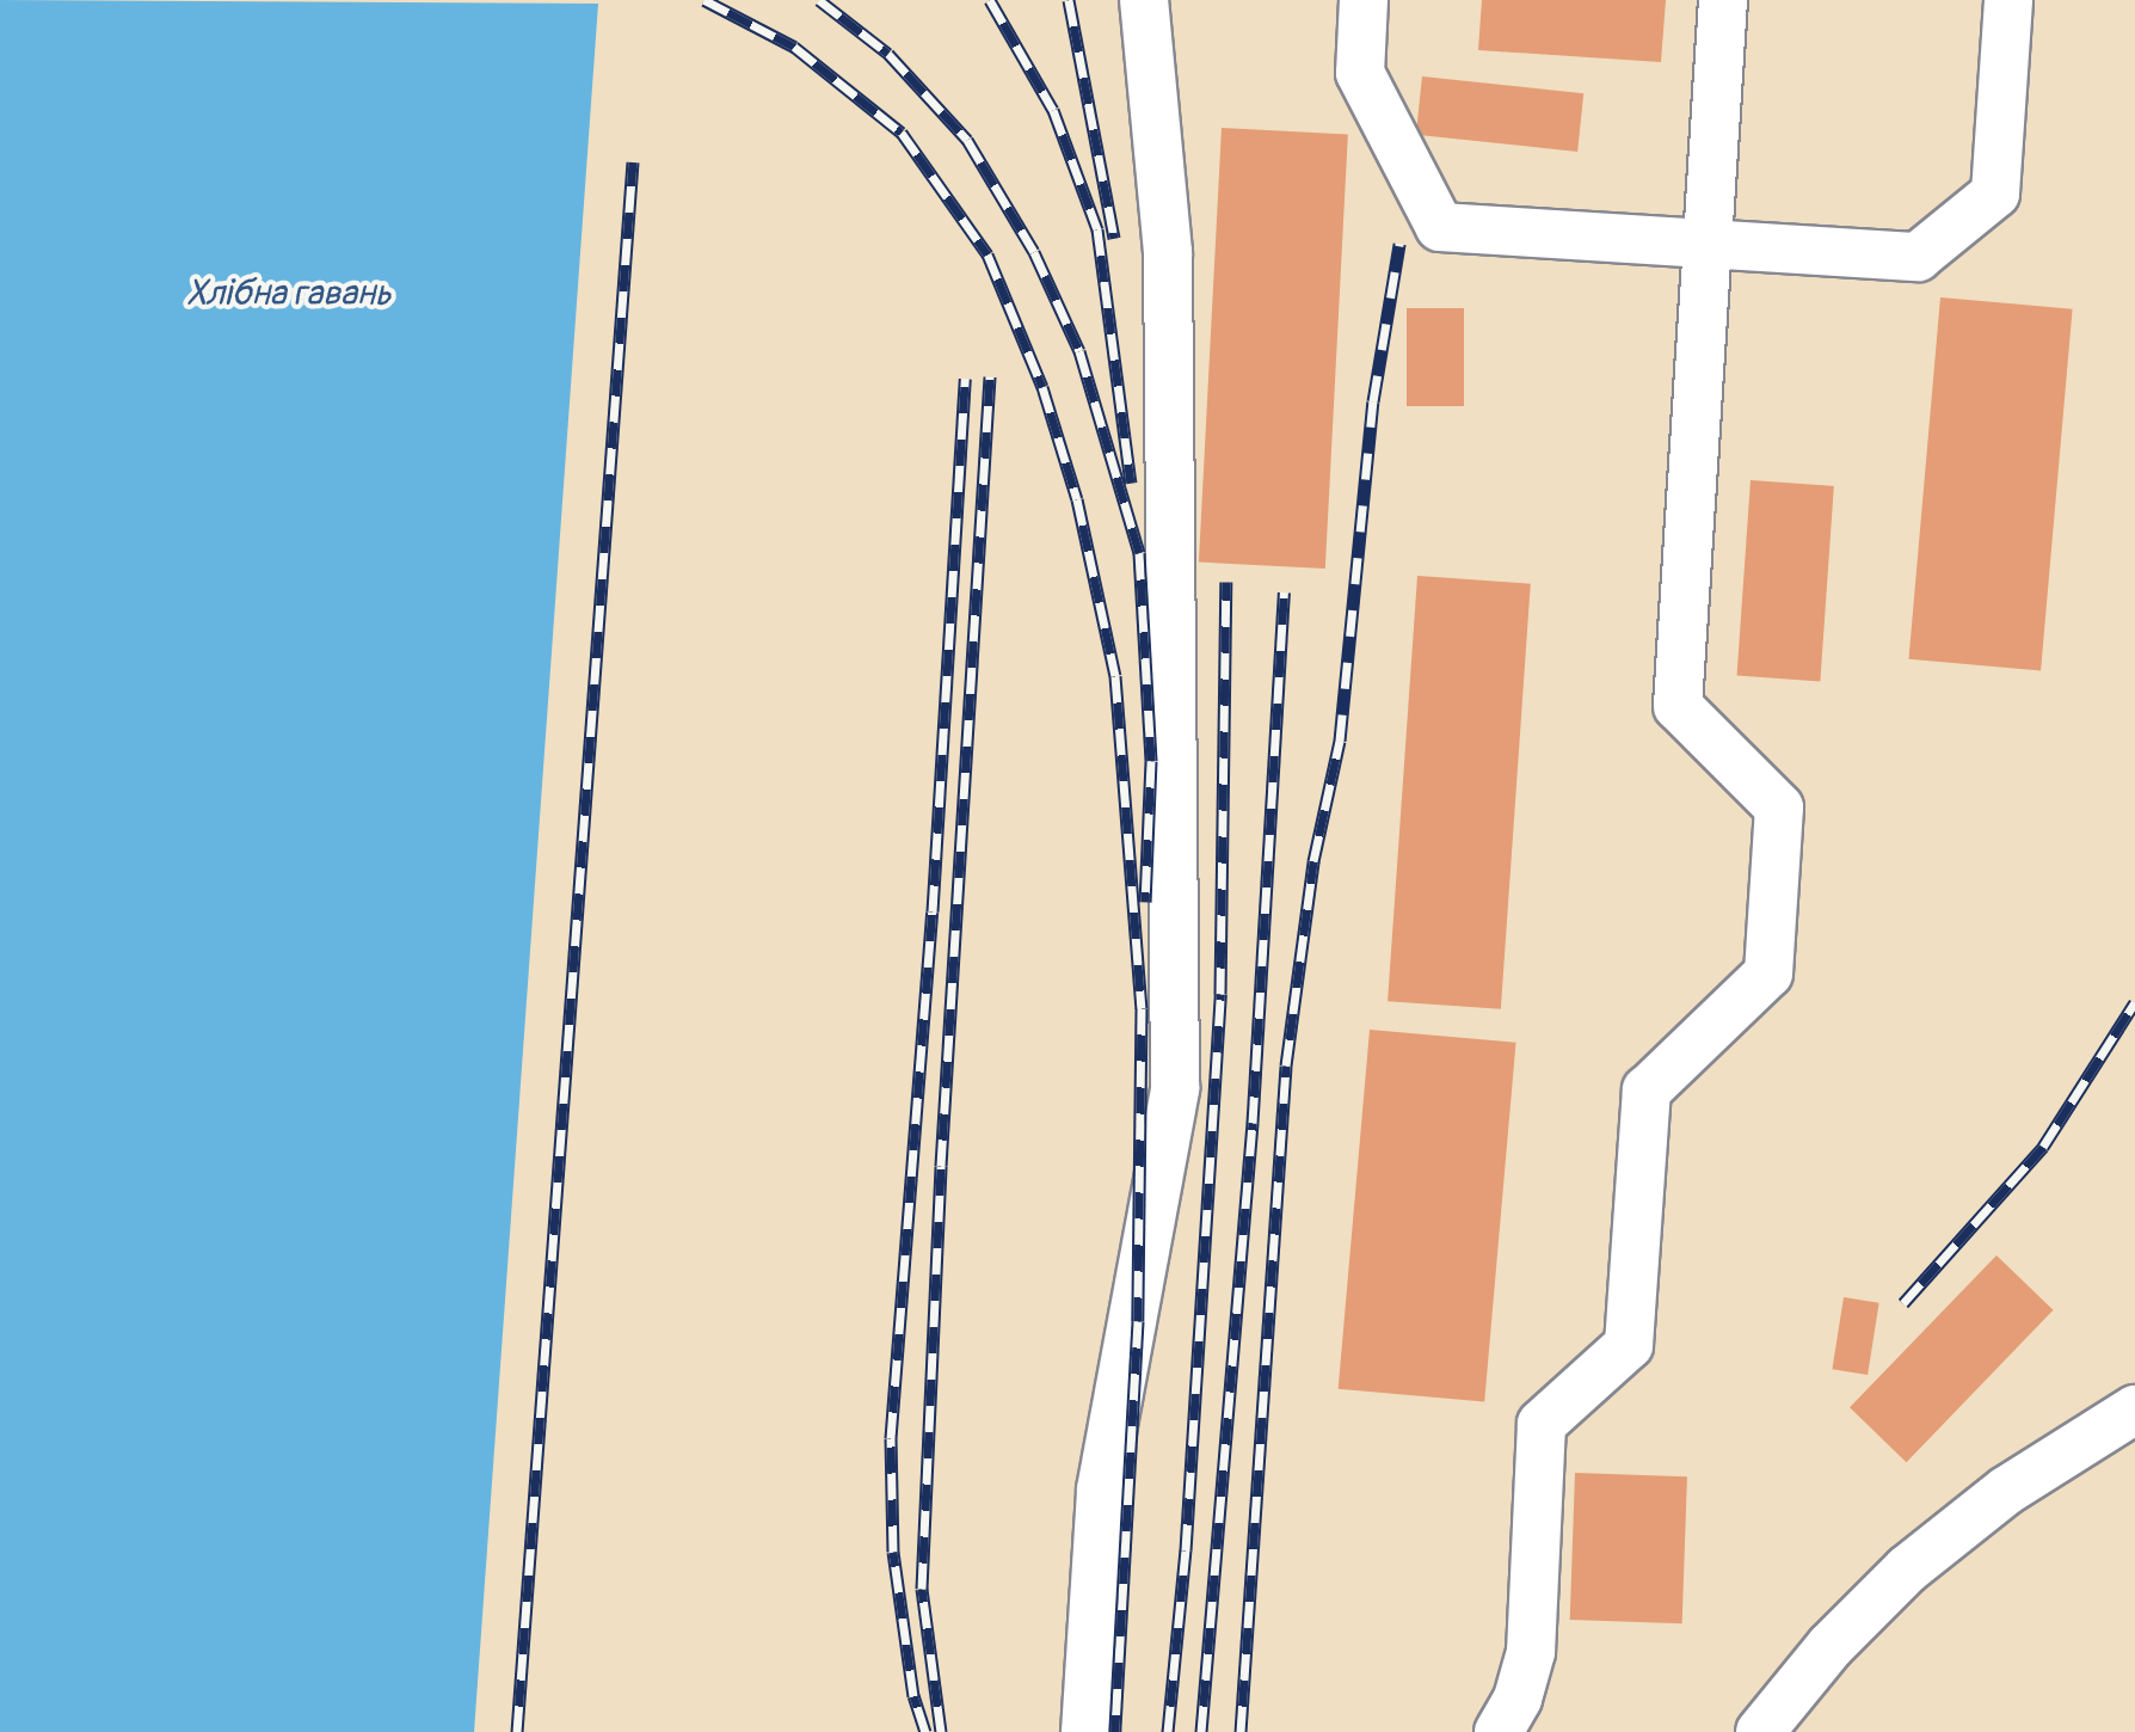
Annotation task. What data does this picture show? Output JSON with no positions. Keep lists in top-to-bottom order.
{
  "water": ["Хлібна гавань"]
}
